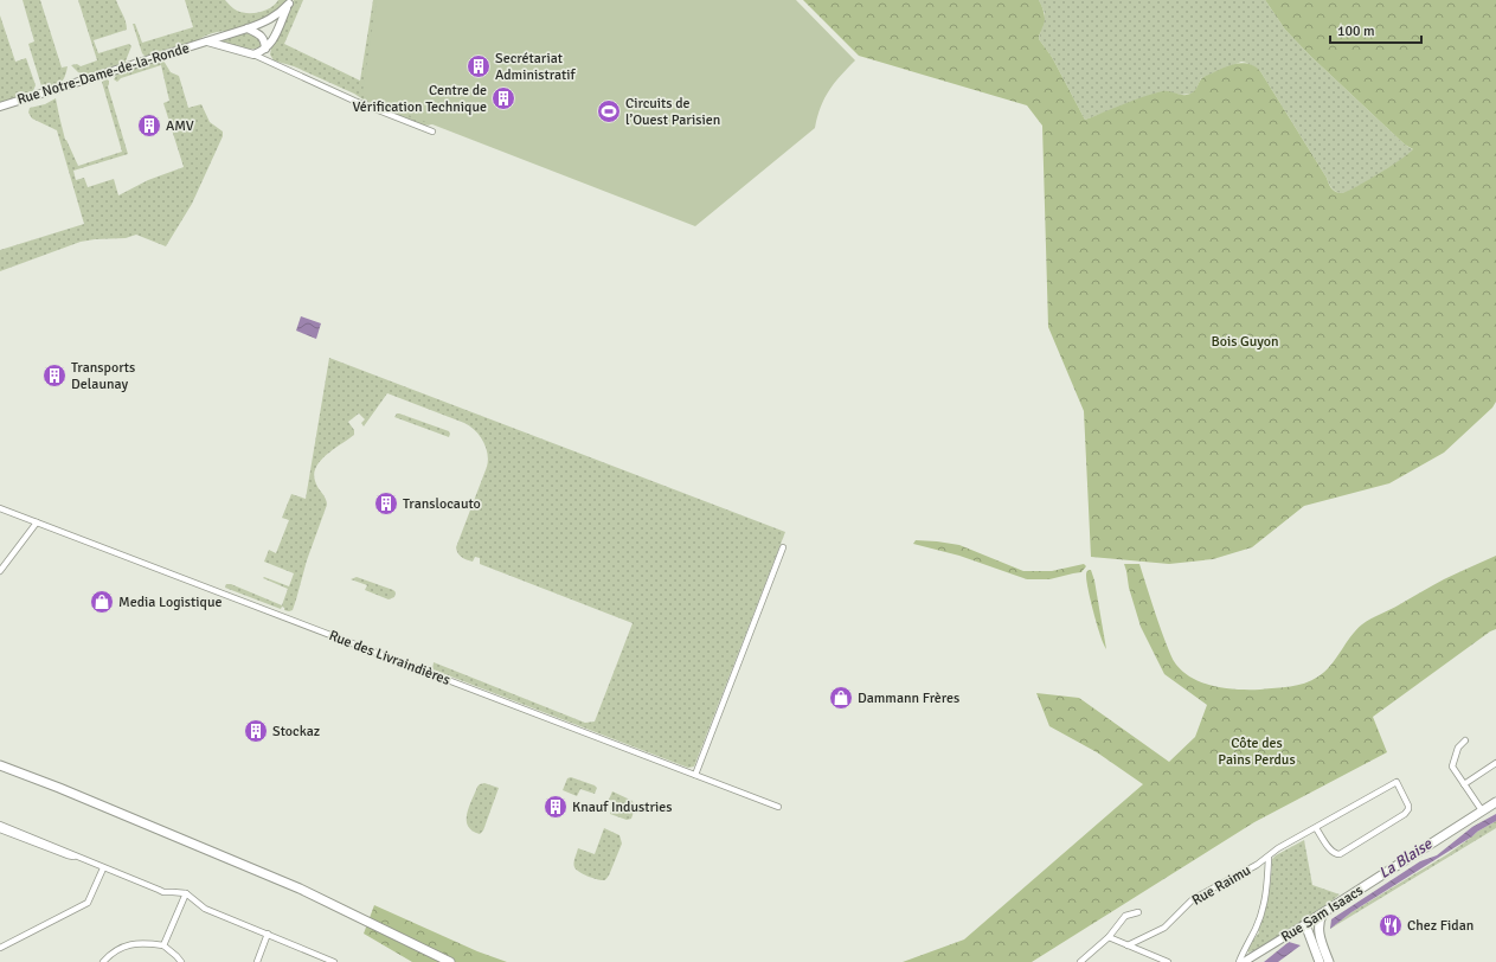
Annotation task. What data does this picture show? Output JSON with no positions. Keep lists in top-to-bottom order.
{
  "streets": {
    "main road": ["Rue Notre-Dame-de-la-Ronde", "Rue Sam Isaacs"],
    "street": ["Rue des Livraindières", "Rue Raimu"]
  },
  "water": ["La Blaise"],
  "parks": ["Bois Guyon", "Côte des Pains Perdus"],
  "places": {
    "building": [
      "Secrétariat Administratif",
      "Centre de Vérification Technique",
      "AMV",
      "Transports Delaunay",
      "Translocauto",
      "Stockaz",
      "Knauf Industries"
    ],
    "sports": ["Circuits de l’Ouest Parisien"],
    "shop": ["Media Logistique", "Dammann Frères"],
    "restaurant": ["Chez Fidan"]
  },
  "scale_bar": "100 m"
}
